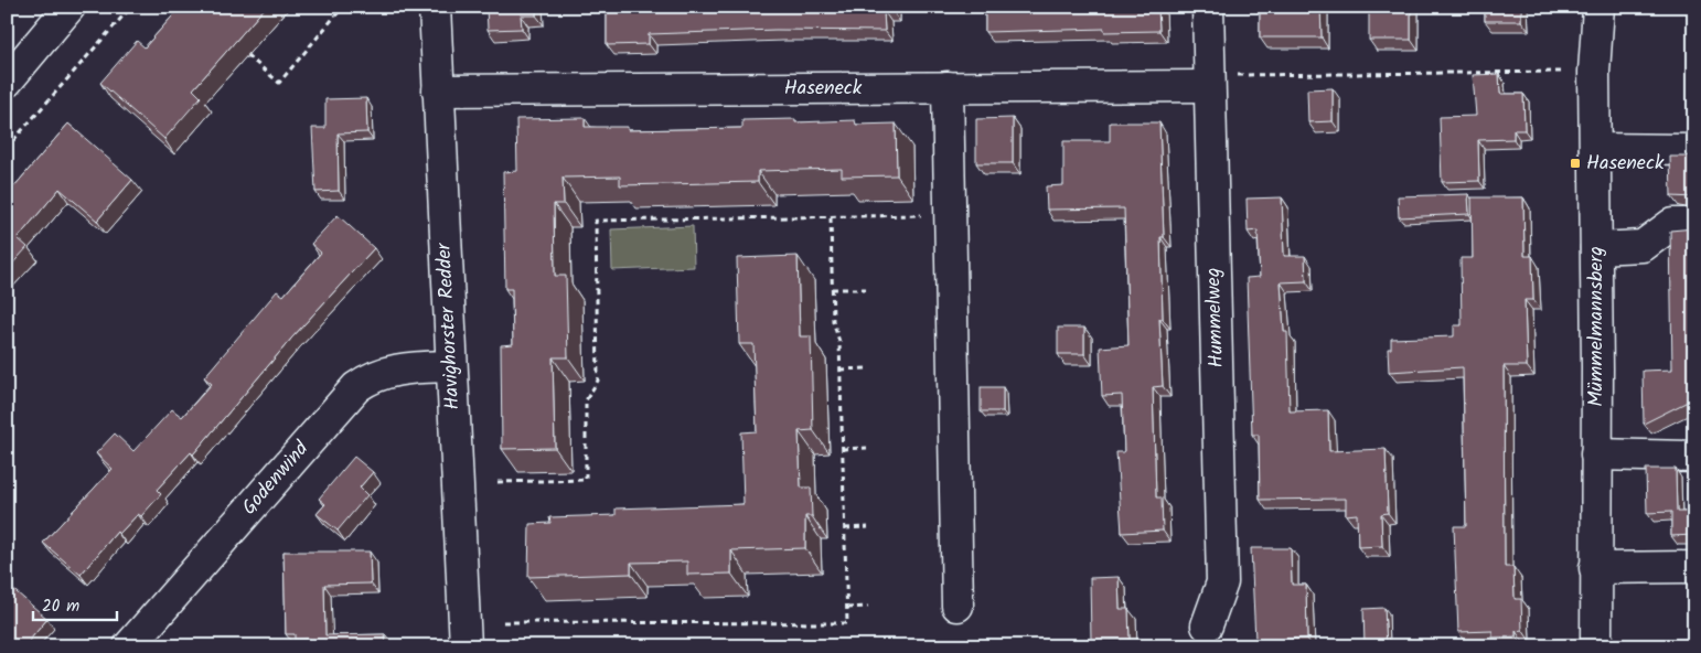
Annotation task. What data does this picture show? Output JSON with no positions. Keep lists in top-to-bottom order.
{
  "streets": {
    "street": [
      "Haseneck",
      "Hummelweg",
      "Havighorster Redder",
      "Mümmelmannsberg",
      "Godenwind"
    ]
  },
  "crossings": [
    ["Haseneck", "Hummelweg"],
    ["Haseneck", "Havighorster Redder"],
    ["Havighorster Redder", "Godenwind"]
  ],
  "places": {
    "transit": ["Haseneck"]
  },
  "scale_bar": "20 m"
}
